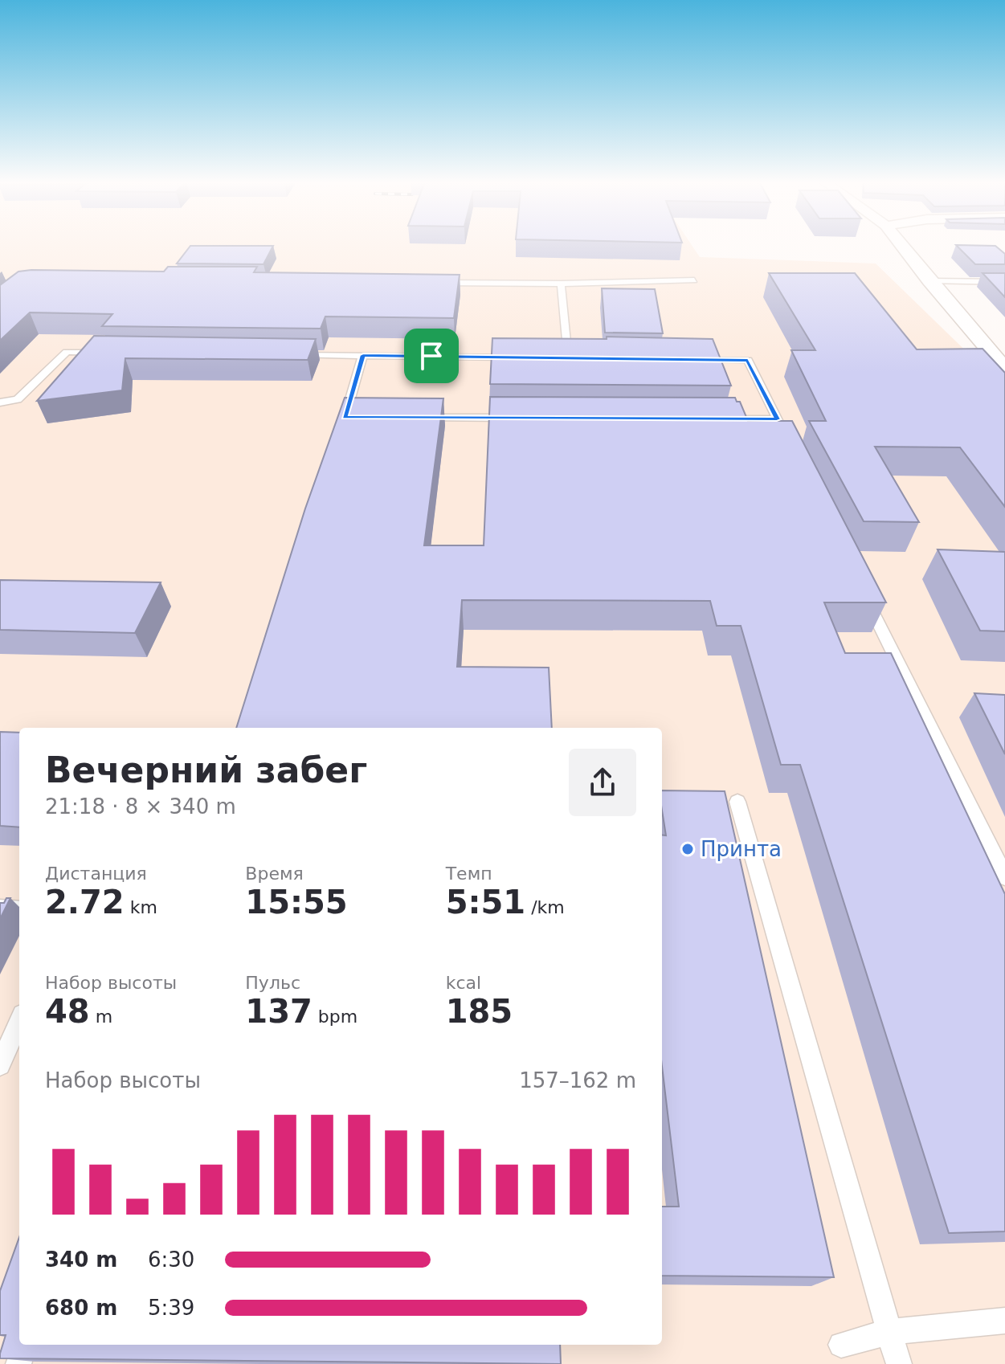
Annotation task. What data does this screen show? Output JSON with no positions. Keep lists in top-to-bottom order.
{
  "places": ["Принта"],
  "page": {
    "heading": ["Вечерний забег", "21:18 · 8 × 340 m"],
    "stats": [
      ["Дистанция", "2.72 km"],
      ["Время", "15:55"],
      ["Темп", "5:51 /km"],
      ["Набор высоты", "48 m"],
      ["Пульс", "137 bpm"],
      ["kcal", "185"]
    ],
    "chart": ["Набор высоты", "157–162 m"],
    "list": [
      {
        "name": "340 m",
        "note": "6:30"
      },
      {
        "name": "680 m",
        "note": "5:39"
      }
    ]
  }
}
